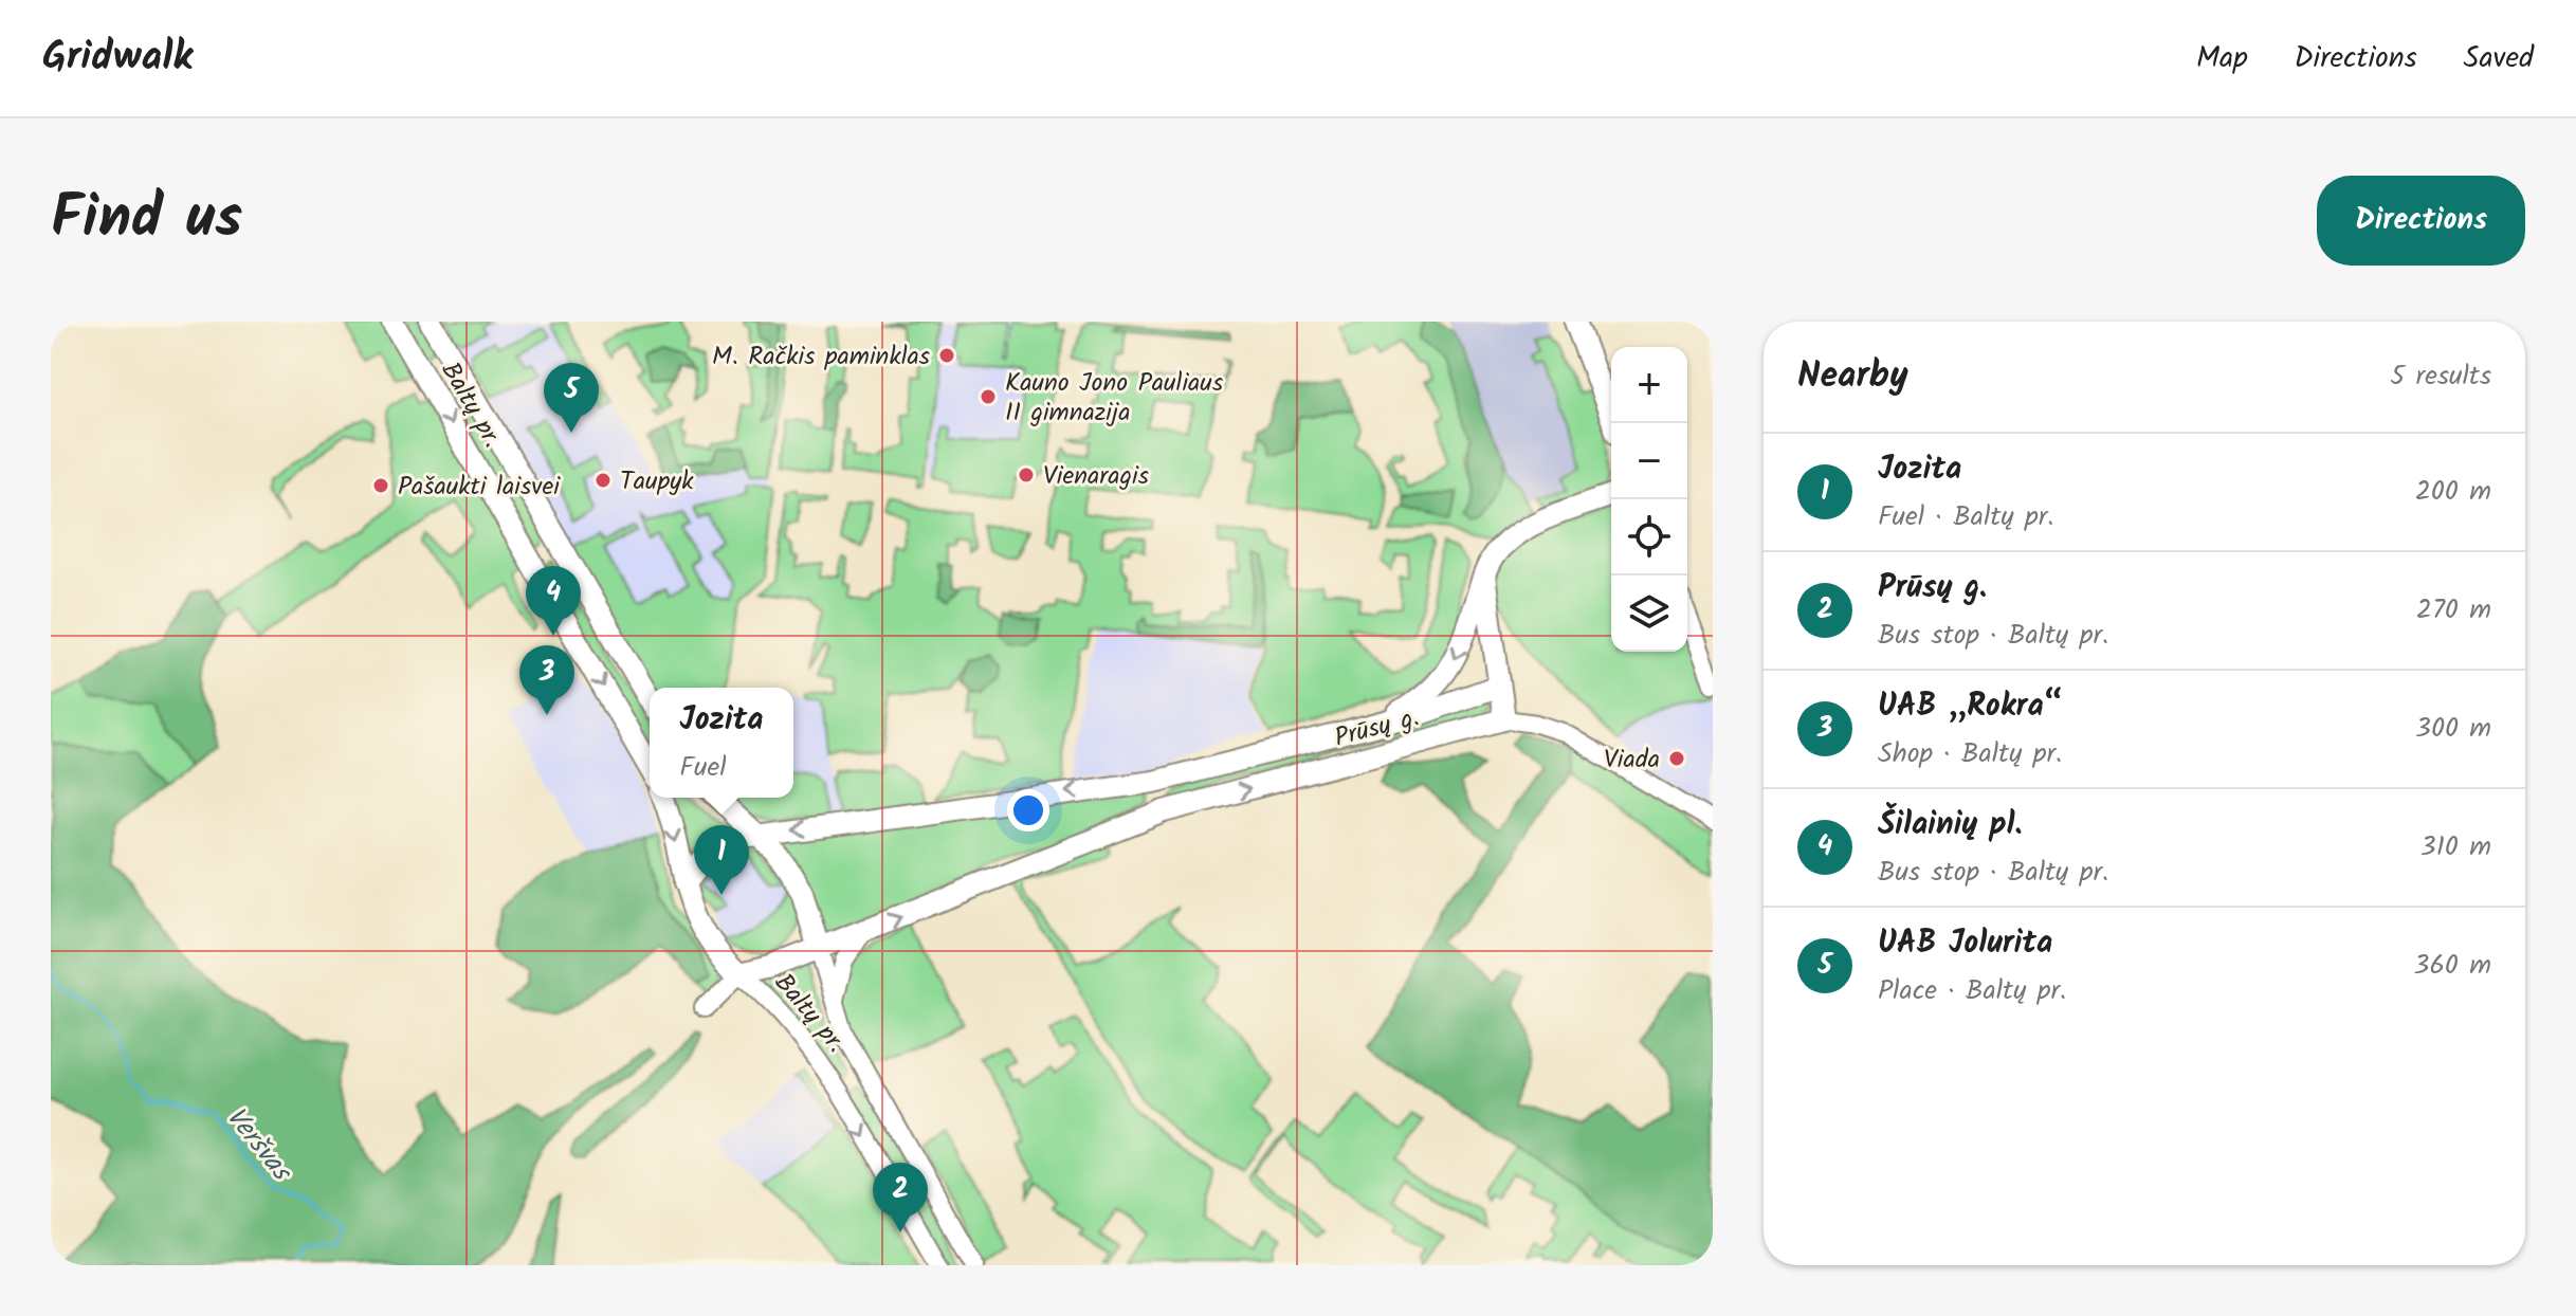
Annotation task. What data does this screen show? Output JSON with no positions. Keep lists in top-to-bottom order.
{
  "streets": {
    "main road": ["Baltų pr.", "Prūsų g."]
  },
  "crossings": [
    ["Baltų pr.", "Prūsų g."]
  ],
  "water": ["Veršvas"],
  "places": [
    "M. Račkis paminklas",
    "Kauno Jono Pauliaus II gimnazija",
    "Vienaragis",
    "Taupyk",
    "Pašaukti laisvei",
    "Viada"
  ],
  "page": {
    "header": "Gridwalk",
    "nav": ["Map", "Directions", "Saved"],
    "title": "Find us",
    "buttons": "Directions",
    "heading": ["Nearby", "5 results"],
    "map_buttons": ["+", "−"],
    "pins": [
      "5",
      "4",
      "3",
      "1",
      "2"
    ],
    "list": [
      {
        "mark": "1",
        "name": "Jozita",
        "note": "Fuel · Baltų pr.",
        "value": "200 m"
      },
      {
        "mark": "2",
        "name": "Prūsų g.",
        "note": "Bus stop · Baltų pr.",
        "value": "270 m"
      },
      {
        "mark": "3",
        "name": "UAB „Rokra“",
        "note": "Shop · Baltų pr.",
        "value": "300 m"
      },
      {
        "mark": "4",
        "name": "Šilainių pl.",
        "note": "Bus stop · Baltų pr.",
        "value": "310 m"
      },
      {
        "mark": "5",
        "name": "UAB Jolurita",
        "note": "Place · Baltų pr.",
        "value": "360 m"
      }
    ],
    "popup": ["Jozita", "Fuel"]
  }
}
